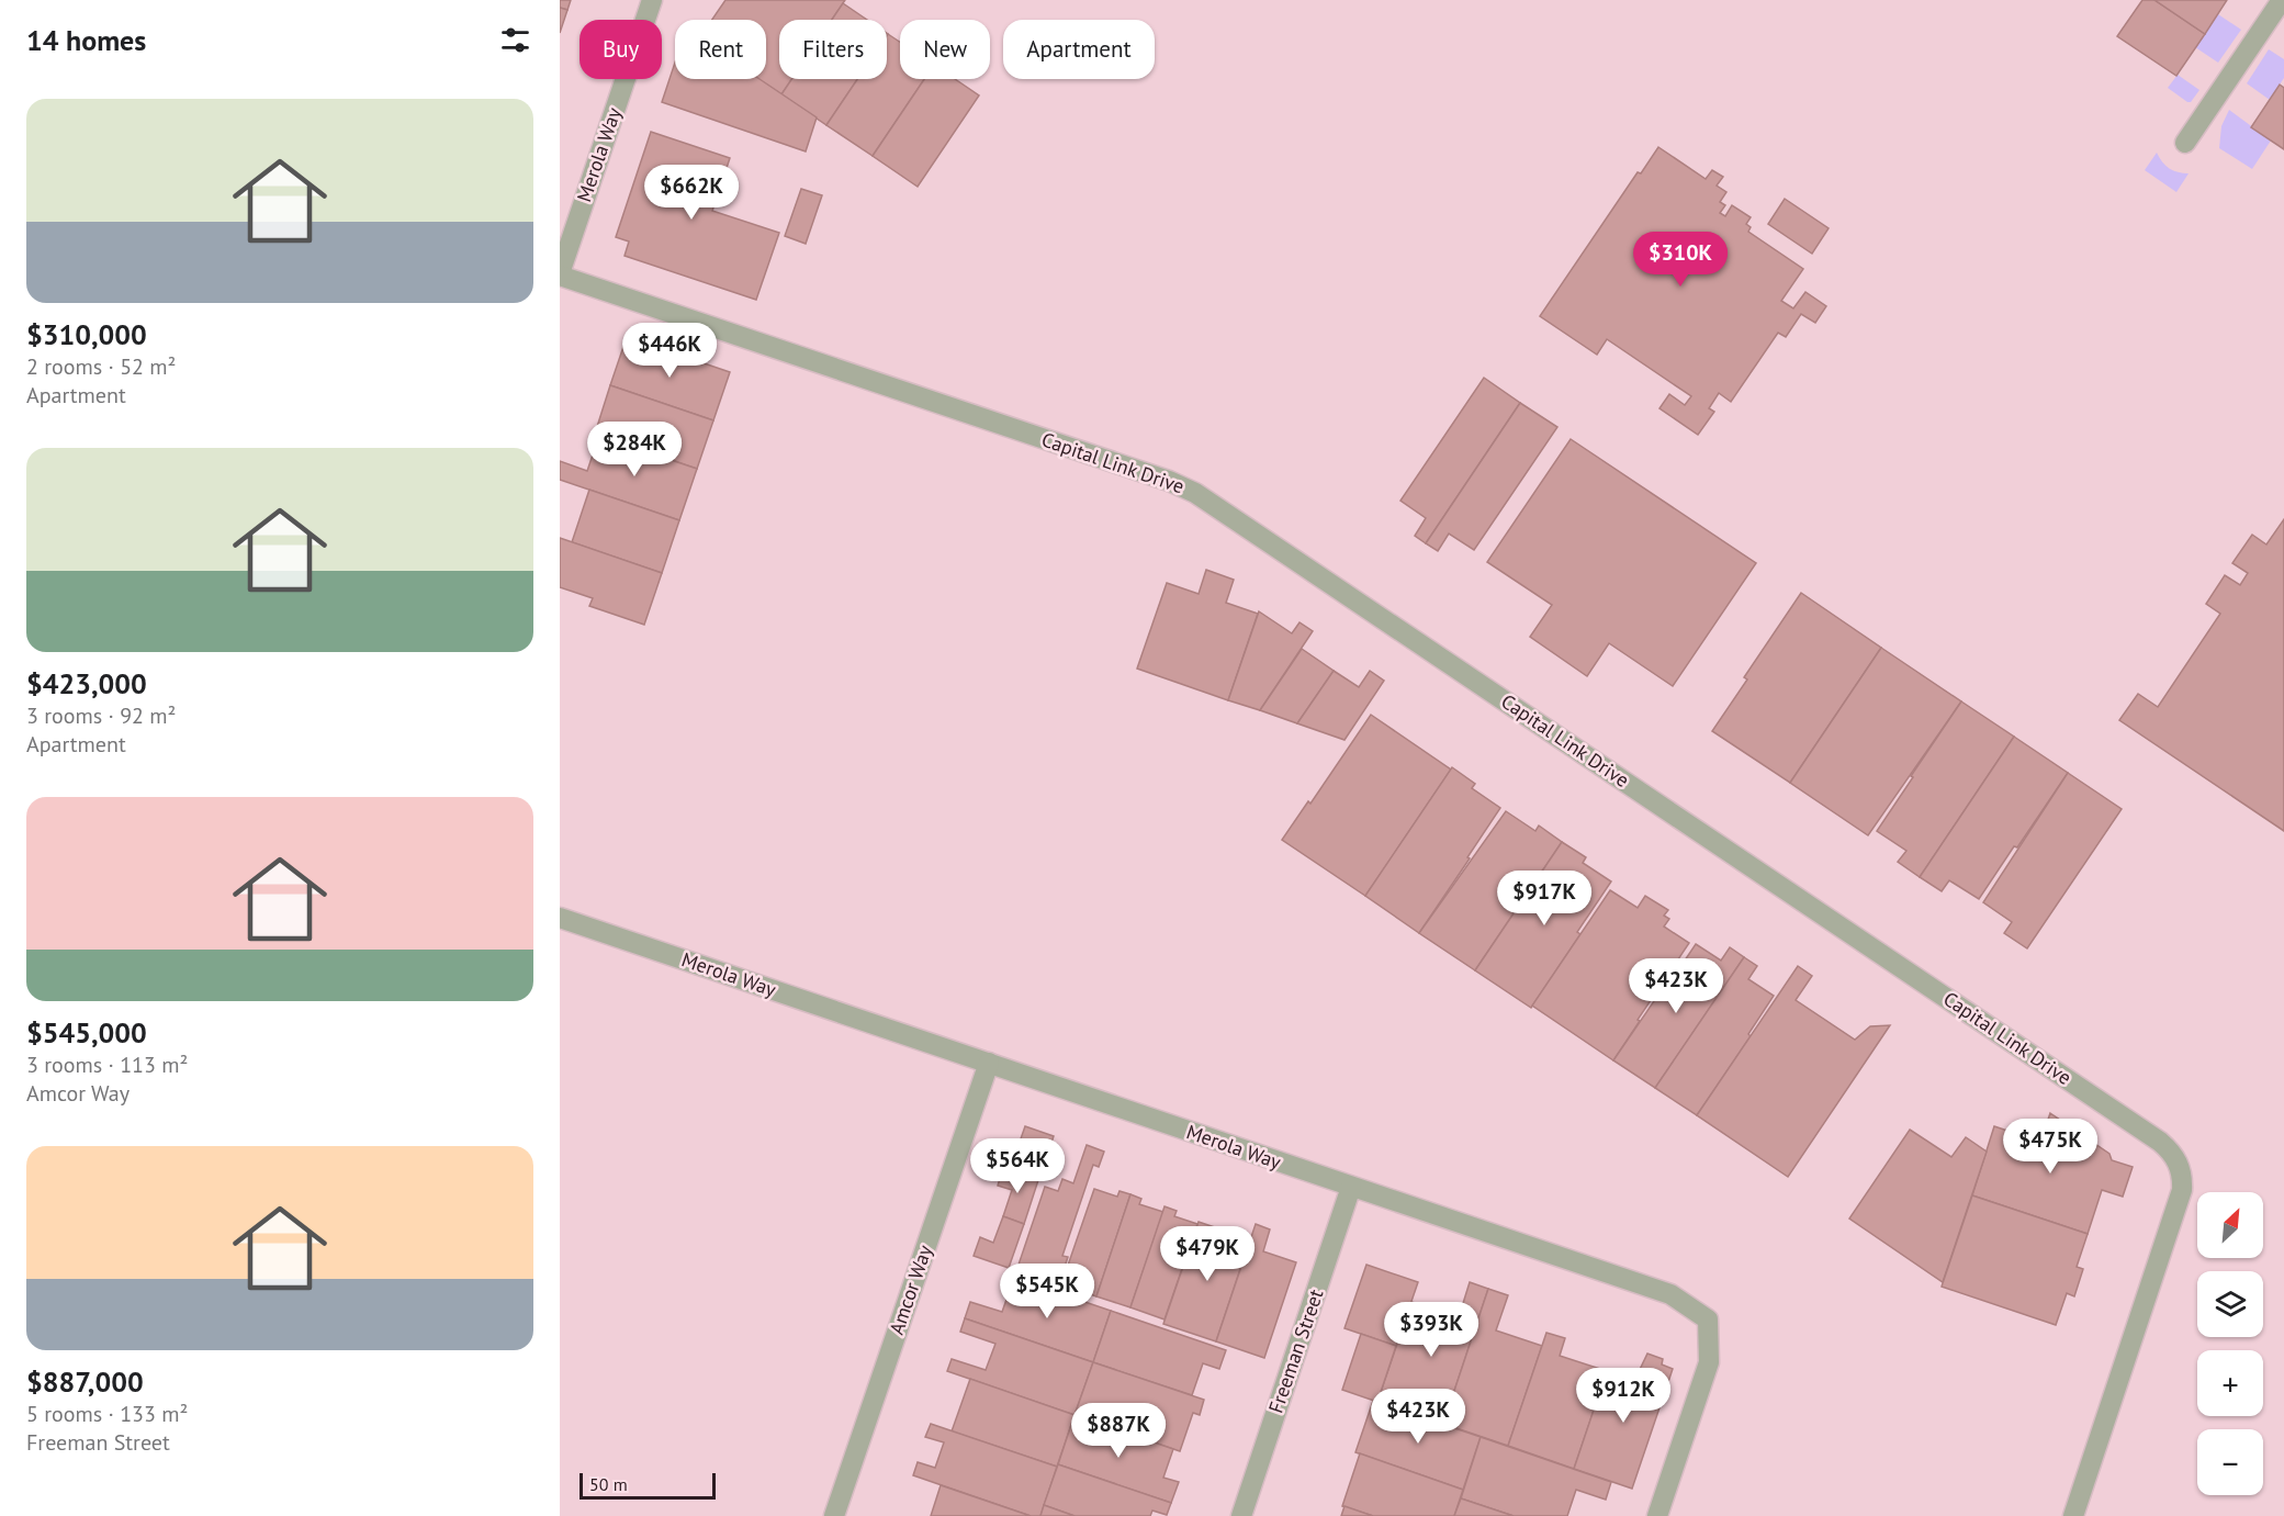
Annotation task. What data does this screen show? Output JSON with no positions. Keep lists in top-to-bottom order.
{
  "streets": {
    "street": [
      "Merola Way",
      "Capital Link Drive",
      "Amcor Way",
      "Freeman Street"
    ]
  },
  "crossings": [
    ["Merola Way", "Capital Link Drive"],
    ["Merola Way", "Amcor Way"],
    ["Merola Way", "Freeman Street"]
  ],
  "scale_bar": "50 m",
  "north": "top right",
  "page": {
    "heading": "14 homes",
    "chip": [
      "Buy",
      "Rent",
      "Filters",
      "New",
      "Apartment"
    ],
    "list": [
      {
        "name": "$310,000",
        "note": "2 rooms · 52 m² · Apartment"
      },
      {
        "name": "$423,000",
        "note": "3 rooms · 92 m² · Apartment"
      },
      {
        "name": "$545,000",
        "note": "3 rooms · 113 m² · Amcor Way"
      },
      {
        "name": "$887,000",
        "note": "5 rooms · 133 m² · Freeman Street"
      }
    ],
    "price": [
      "$662K",
      "$310K",
      "$446K",
      "$284K",
      "$917K",
      "$423K",
      "$475K",
      "$564K",
      "$479K",
      "$545K",
      "$393K",
      "$912K",
      "$423K",
      "$887K"
    ],
    "map_buttons": ["+", "−"],
    "scale": "50 m"
  }
}
